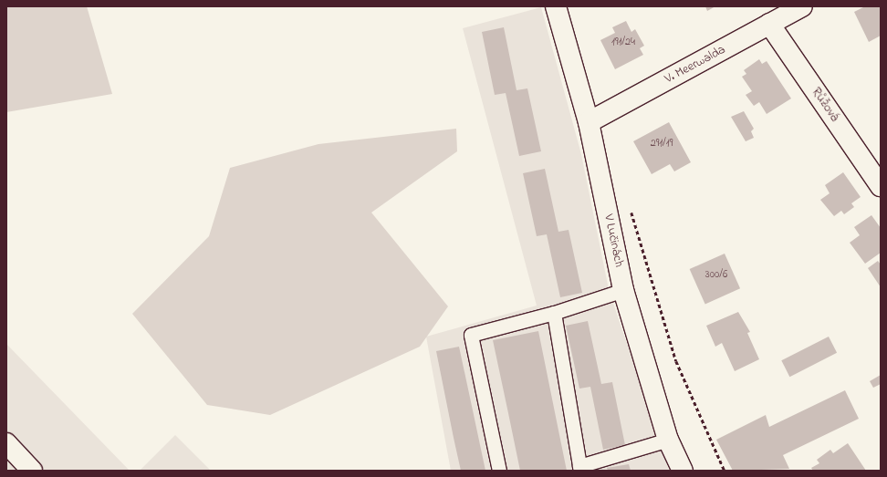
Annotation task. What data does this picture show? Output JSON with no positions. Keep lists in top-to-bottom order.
{
  "streets": {
    "street": ["V. Meerwalda", "Růžová", "V Lučinách"]
  },
  "crossings": [
    ["V. Meerwalda", "Růžová"],
    ["V. Meerwalda", "V Lučinách"]
  ],
  "house_numbers": ["191/24", "291/19", "300/6"]
}
